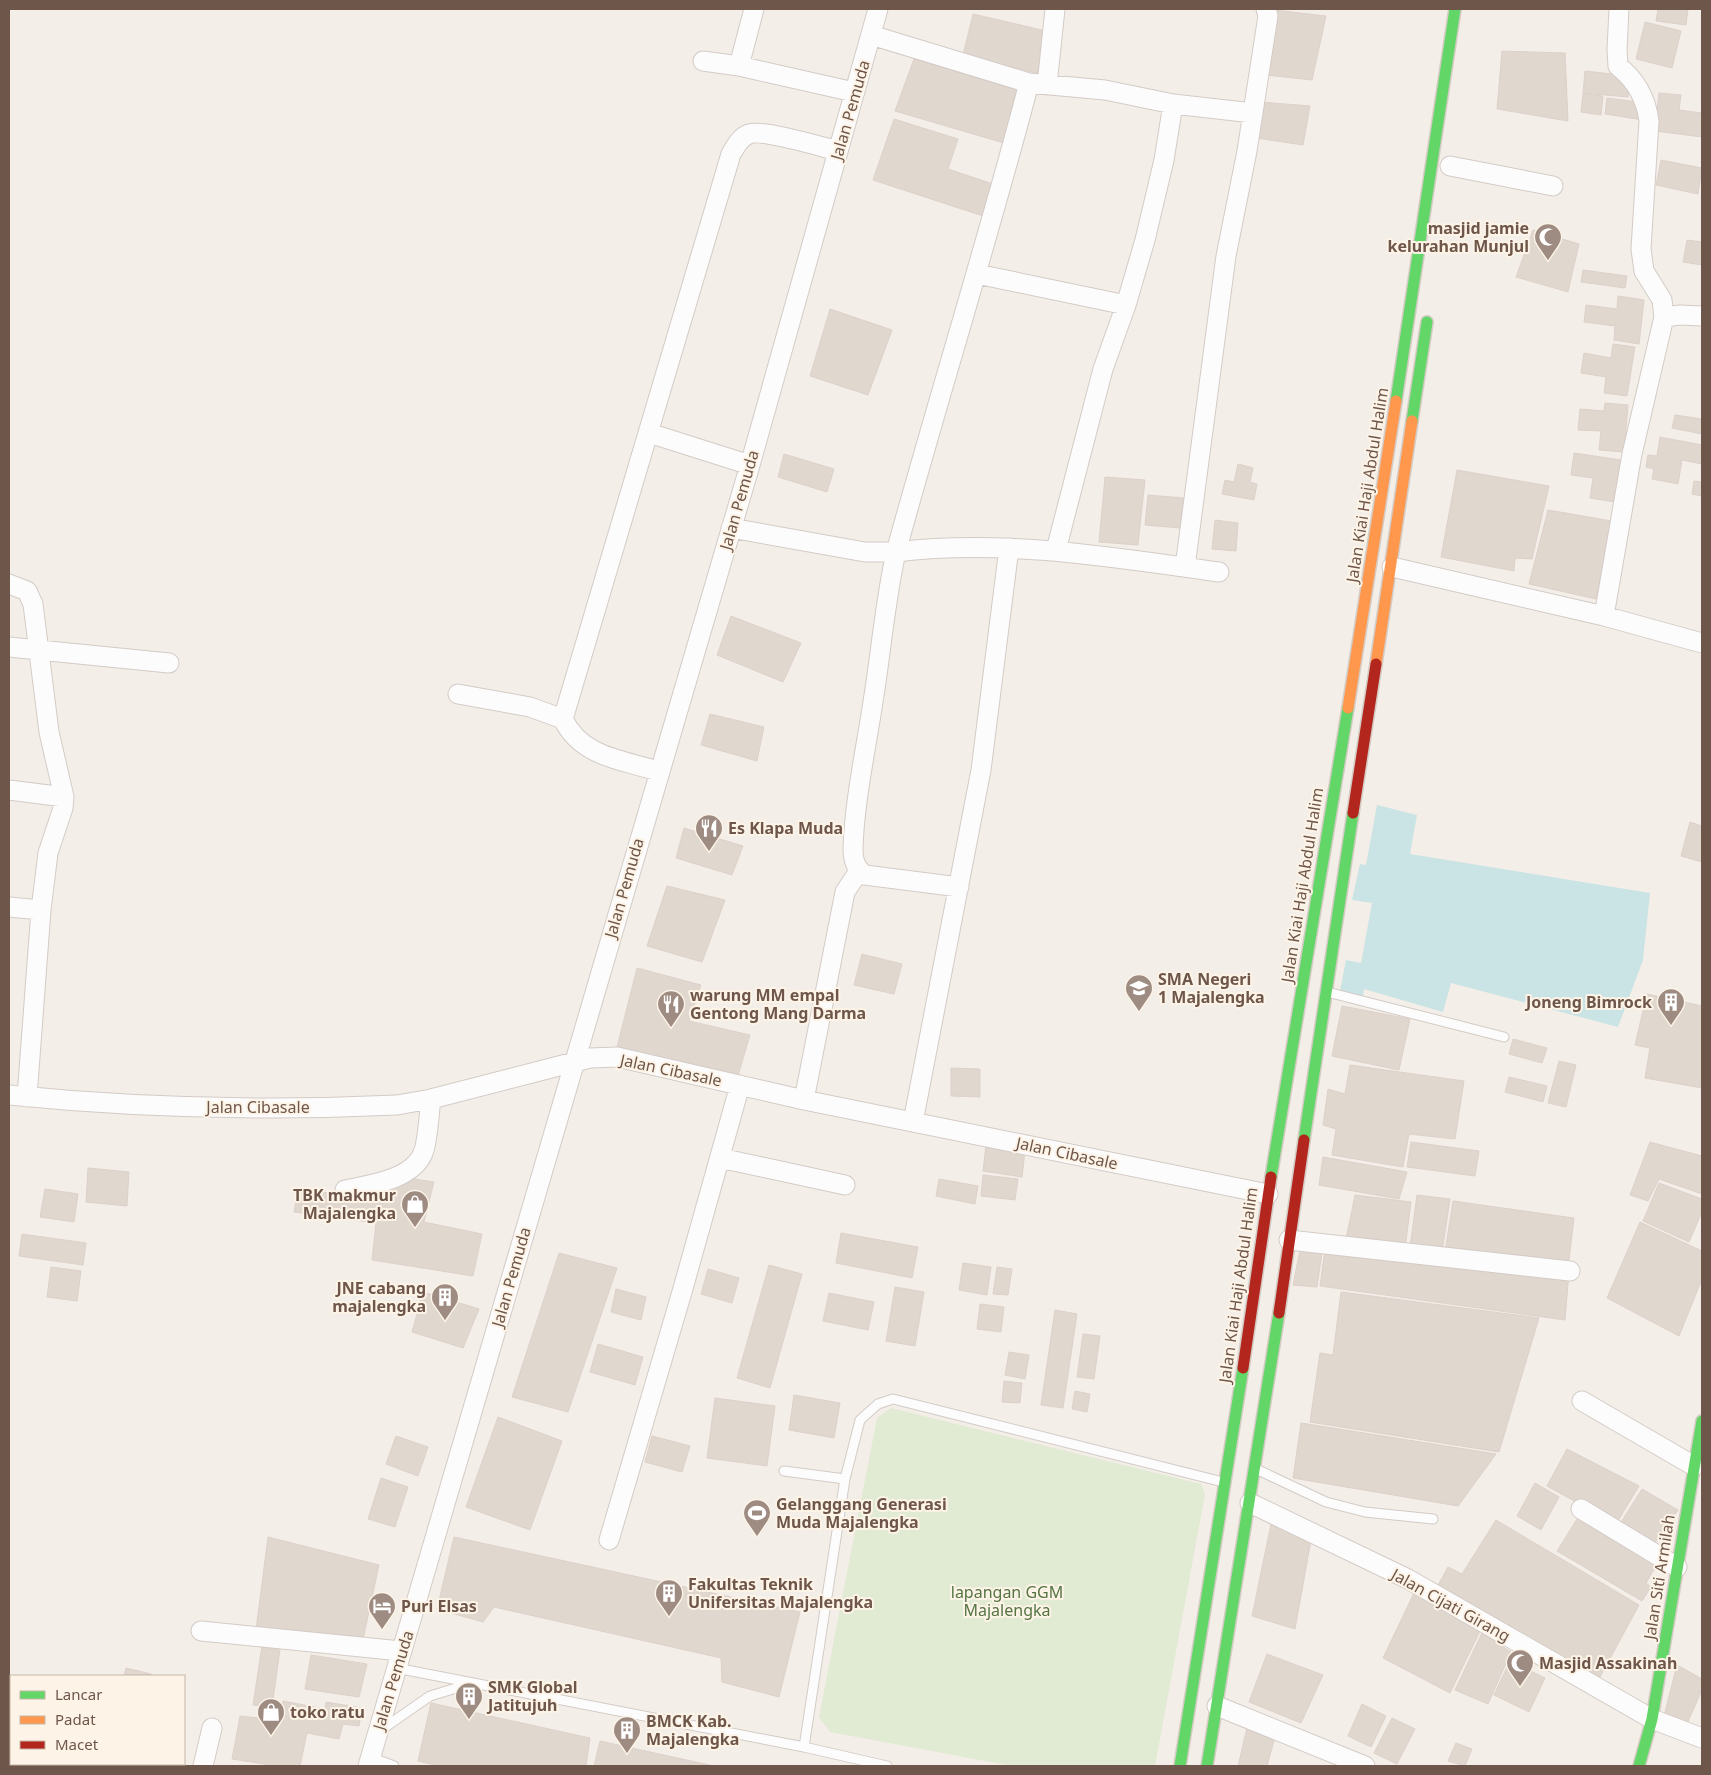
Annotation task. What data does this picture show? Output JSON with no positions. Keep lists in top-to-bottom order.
{
  "streets": {
    "main road": ["Jalan Kiai Haji Abdul Halim", "Jalan Siti Armilah"],
    "street": ["Jalan Pemuda", "Jalan Cibasale", "Jalan Cijati Girang"]
  },
  "crossings": [
    ["Jalan Pemuda", "Jalan Cibasale"],
    ["Jalan Kiai Haji Abdul Halim", "Jalan Cibasale"],
    ["Jalan Siti Armilah", "Jalan Cijati Girang"]
  ],
  "parks": ["lapangan GGM Majalengka"],
  "places": {
    "mosque": ["masjid jamie kelurahan Munjul", "Masjid Assakinah"],
    "restaurant": ["Es Klapa Muda", "warung MM empal Gentong Mang Darma"],
    "school or university": ["SMA Negeri 1 Majalengka"],
    "building": [
      "Joneng Bimrock",
      "JNE cabang majalengka",
      "Fakultas Teknik Unifersitas Majalengka",
      "SMK Global Jatitujuh",
      "BMCK Kab. Majalengka"
    ],
    "shop": ["TBK makmur Majalengka", "toko ratu"],
    "sports": ["Gelanggang Generasi Muda Majalengka"],
    "hotel": ["Puri Elsas"]
  },
  "legend": ["Lancar", "Padat", "Macet"]
}
